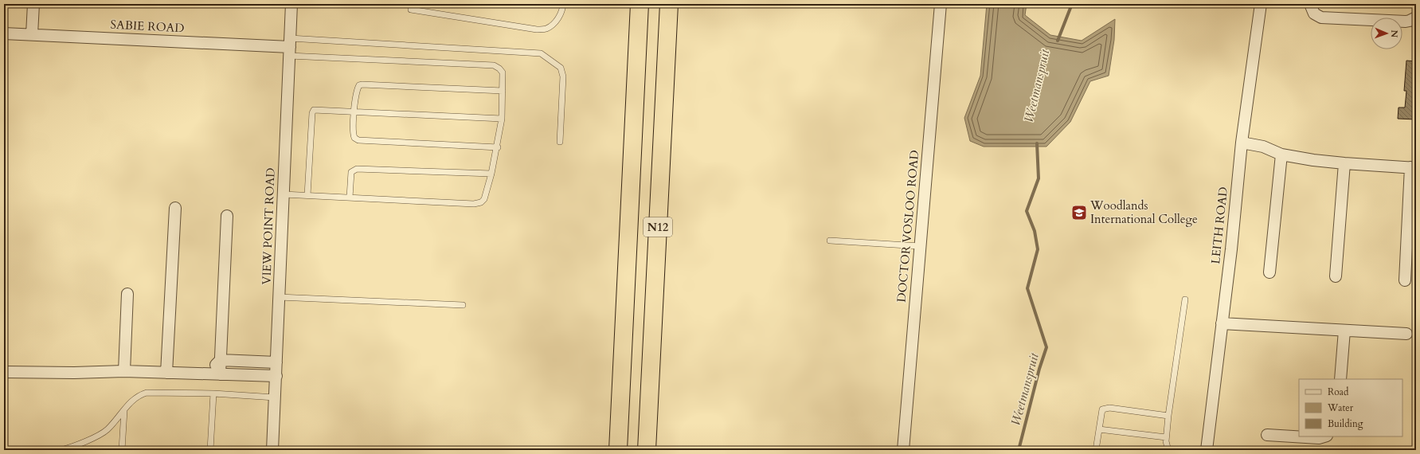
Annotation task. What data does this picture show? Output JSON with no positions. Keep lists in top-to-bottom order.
{
  "streets": {
    "highway": ["N12"],
    "street": [
      "SABIE ROAD",
      "LEITH ROAD",
      "VIEW POINT ROAD",
      "DOCTOR VOSLOO ROAD"
    ]
  },
  "crossings": [
    ["SABIE ROAD", "VIEW POINT ROAD"]
  ],
  "water": ["Weetmanspruit"],
  "places": {
    "school or university": ["Woodlands International College"]
  },
  "legend": ["Road", "Water", "Building"],
  "north": "right"
}
